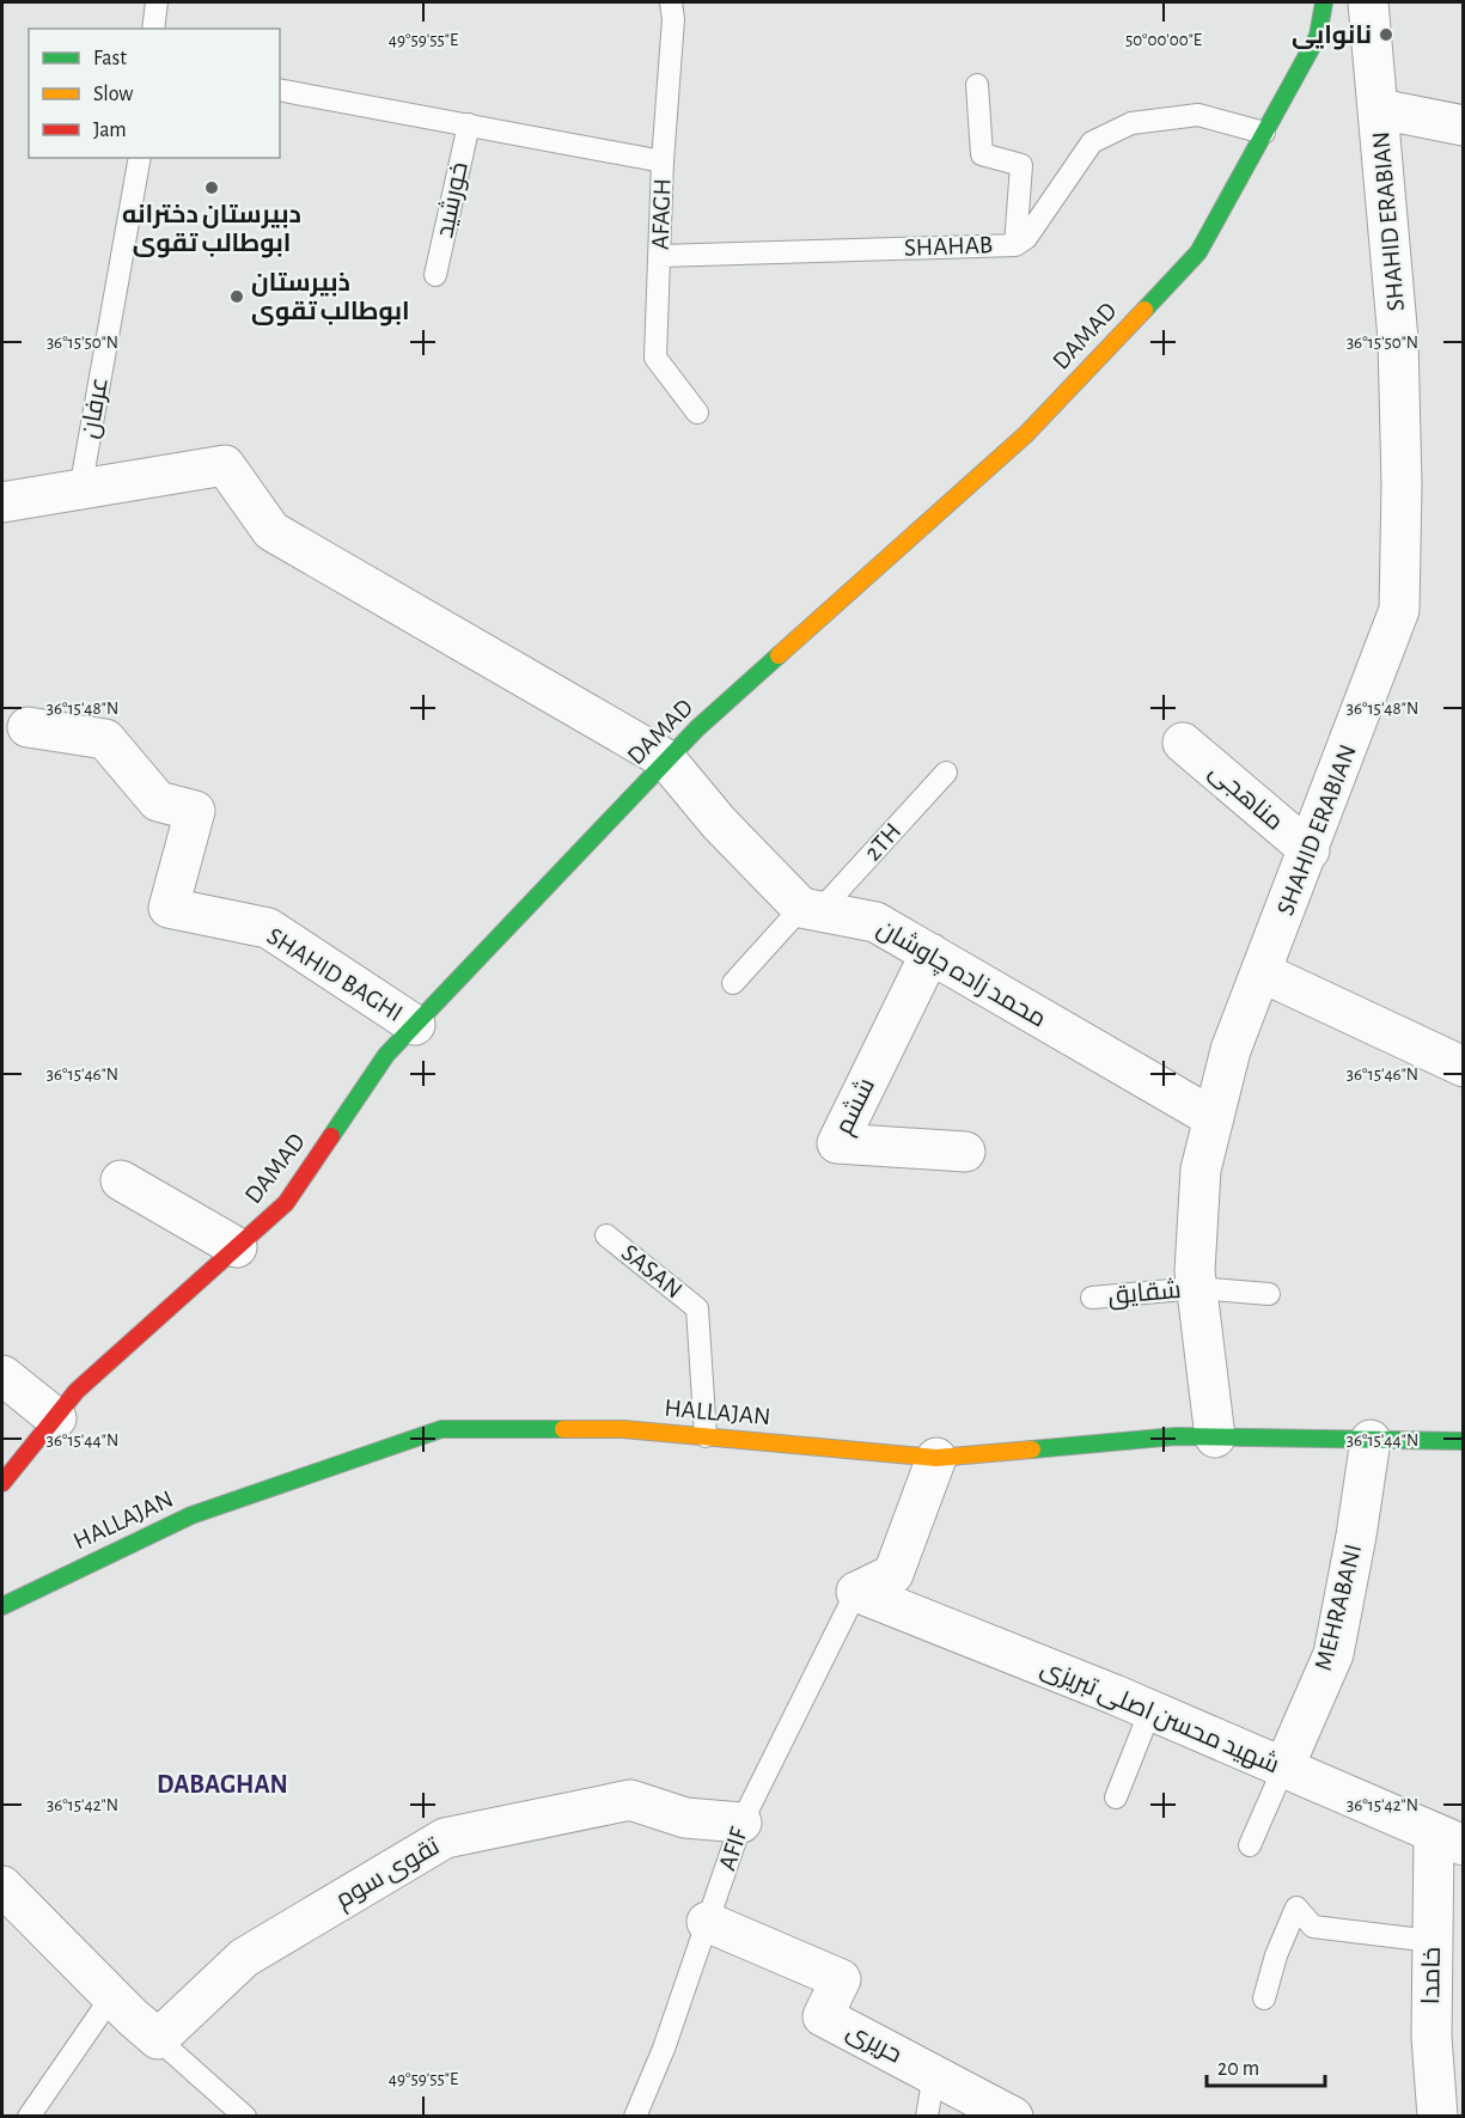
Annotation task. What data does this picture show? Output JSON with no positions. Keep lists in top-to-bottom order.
{
  "streets": {
    "street": [
      "SHAHID ERABIAN",
      "DAMAD",
      "مناهجی",
      "محمد زاده چاوشان",
      "SHAHID BAGHI",
      "ششم",
      "HALLAJAN",
      "MEHRABANI",
      "شهید محسن اصلی تبریزی",
      "تقوی سوم",
      "خامدا",
      "حریری"
    ],
    "lane": [
      "خورشید",
      "AFAGH",
      "SHAHAB",
      "عرفان",
      "2TH",
      "SASAN",
      "شقایق",
      "AFIF"
    ]
  },
  "crossings": [
    ["AFAGH", "SHAHAB"],
    ["SHAHID ERABIAN", "مناهجی"],
    ["SHAHID ERABIAN", "محمد زاده چاوشان"],
    ["SHAHID ERABIAN", "شقایق"],
    ["SHAHID ERABIAN", "HALLAJAN"],
    ["SHAHAB", "DAMAD"],
    ["DAMAD", "SHAHID BAGHI"],
    ["2TH", "محمد زاده چاوشان"],
    ["محمد زاده چاوشان", "ششم"],
    ["SASAN", "HALLAJAN"],
    ["HALLAJAN", "MEHRABANI"],
    ["MEHRABANI", "شهید محسن اصلی تبریزی"],
    ["شهید محسن اصلی تبریزی", "AFIF"],
    ["شهید محسن اصلی تبریزی", "خامدا"],
    ["AFIF", "تقوی سوم"],
    ["AFIF", "حریری"]
  ],
  "districts": ["DABAGHAN"],
  "places": ["نانوایی", "دبیرستان دخترانه ابوطالب تقوی", "ذبیرستان ابوطالب تقوی"],
  "legend": ["Fast", "Slow", "Jam"],
  "scale_bar": "20 m",
  "coordinates": [
    "49°59'55\"E",
    "50°00'00\"E",
    "36°15'50\"N",
    "36°15'48\"N",
    "36°15'46\"N",
    "36°15'44\"N",
    "36°15'42\"N"
  ]
}
